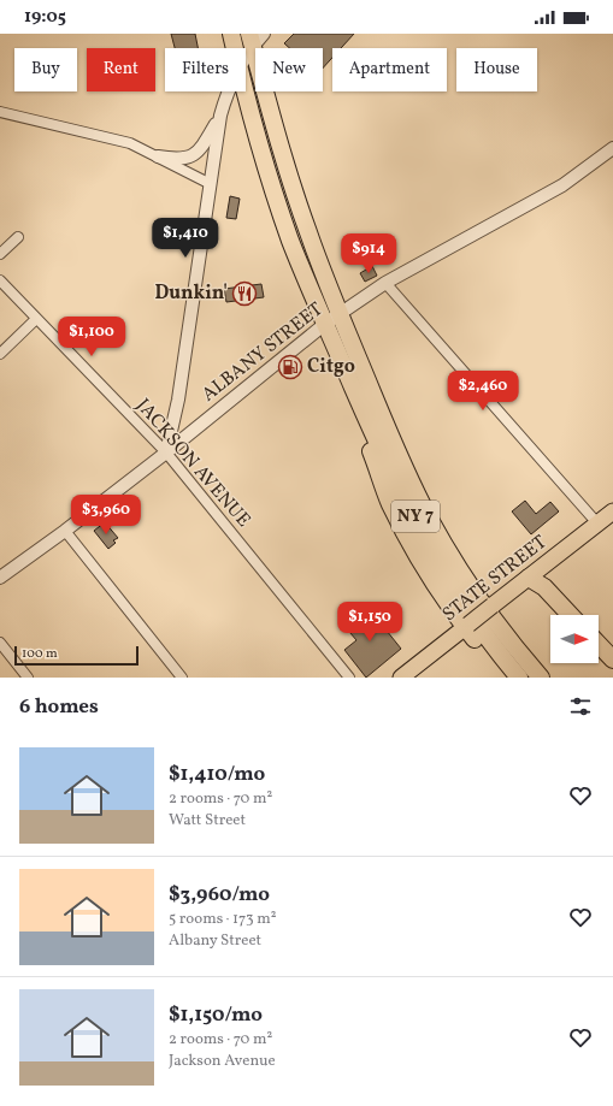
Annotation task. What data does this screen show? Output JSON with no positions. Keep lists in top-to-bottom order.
{
  "streets": {
    "highway": ["NY 7"],
    "main road": ["STATE STREET"],
    "street": ["ALBANY STREET", "JACKSON AVENUE"]
  },
  "crossings": [
    ["ALBANY STREET", "JACKSON AVENUE"],
    ["ALBANY STREET", "NY 7"]
  ],
  "places": {
    "restaurant": ["Dunkin'"],
    "fuel station": ["Citgo"]
  },
  "scale_bar": "100 m",
  "north": "right",
  "page": {
    "status": "19:05",
    "chip": [
      "Buy",
      "Rent",
      "Filters",
      "New",
      "Apartment",
      "House"
    ],
    "price": [
      "$1,410",
      "$914",
      "$1,100",
      "$2,460",
      "$3,960",
      "$1,150"
    ],
    "scale": "100 m",
    "heading": "6 homes",
    "list": [
      {
        "name": "$1,410/mo",
        "note": "2 rooms · 70 m² · Watt Street"
      },
      {
        "name": "$3,960/mo",
        "note": "5 rooms · 173 m² · Albany Street"
      },
      {
        "name": "$1,150/mo",
        "note": "2 rooms · 70 m² · Jackson Avenue"
      }
    ]
  }
}
